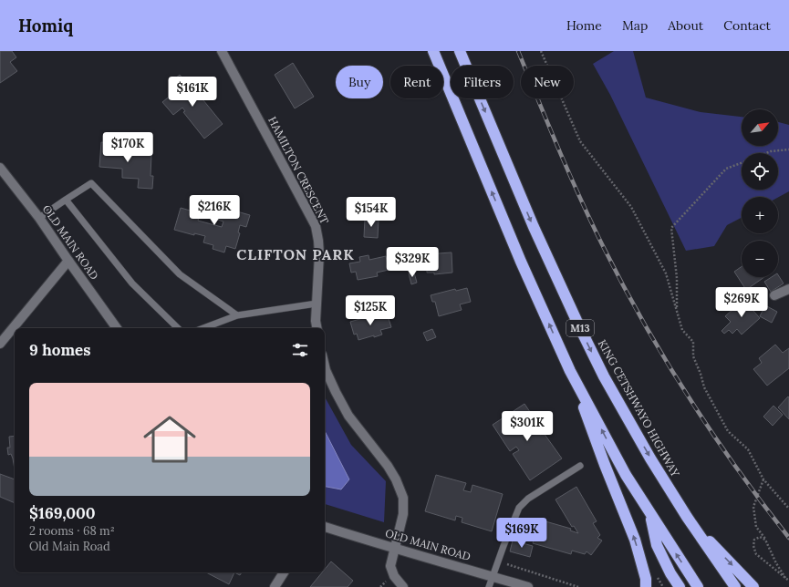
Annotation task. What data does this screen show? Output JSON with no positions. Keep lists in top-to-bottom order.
{
  "streets": {
    "highway": ["M13", "KING CETSHWAYO HIGHWAY"],
    "street": ["HAMILTON CRESCENT", "OLD MAIN ROAD"]
  },
  "districts": ["CLIFTON PARK"],
  "north": "top right",
  "page": {
    "header": "Homiq",
    "nav": [
      "Home",
      "Map",
      "About",
      "Contact"
    ],
    "chip": [
      "Buy",
      "Rent",
      "Filters",
      "New"
    ],
    "price": [
      "$161K",
      "$170K",
      "$216K",
      "$154K",
      "$329K",
      "$269K",
      "$125K",
      "$301K",
      "$169K"
    ],
    "map_buttons": ["+", "−"],
    "heading": "9 homes",
    "list": [
      {
        "name": "$169,000",
        "note": "2 rooms · 68 m² · Old Main Road"
      }
    ]
  }
}
